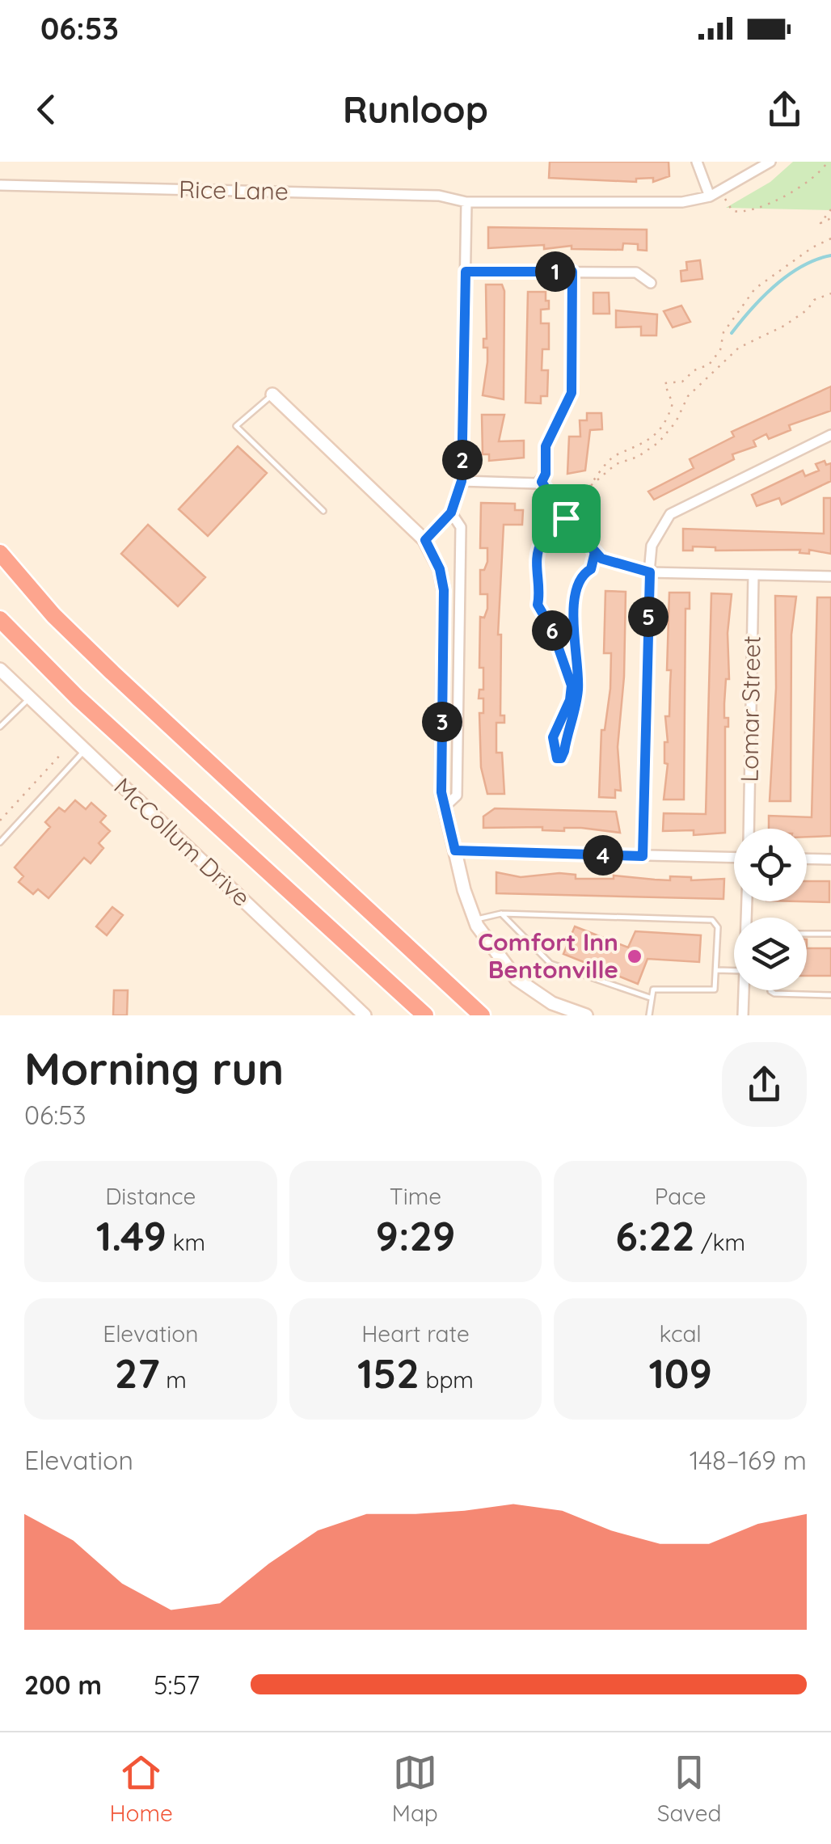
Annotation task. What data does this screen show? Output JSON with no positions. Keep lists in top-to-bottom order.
{
  "streets": {
    "street": ["Rice Lane", "Lomar Street", "McCollum Drive"]
  },
  "places": ["Comfort Inn Bentonville"],
  "page": {
    "status": "06:53",
    "header": "Runloop",
    "pins": [
      "1",
      "2",
      "5",
      "6",
      "3",
      "4"
    ],
    "heading": ["Morning run", "06:53"],
    "stats": [
      ["Distance", "1.49 km"],
      ["Time", "9:29"],
      ["Pace", "6:22 /km"],
      ["Elevation", "27 m"],
      ["Heart rate", "152 bpm"],
      ["kcal", "109"]
    ],
    "chart": ["Elevation", "148–169 m"],
    "list": [
      {
        "name": "200 m",
        "note": "5:57"
      }
    ],
    "tabs": ["Home", "Map", "Saved"]
  }
}
